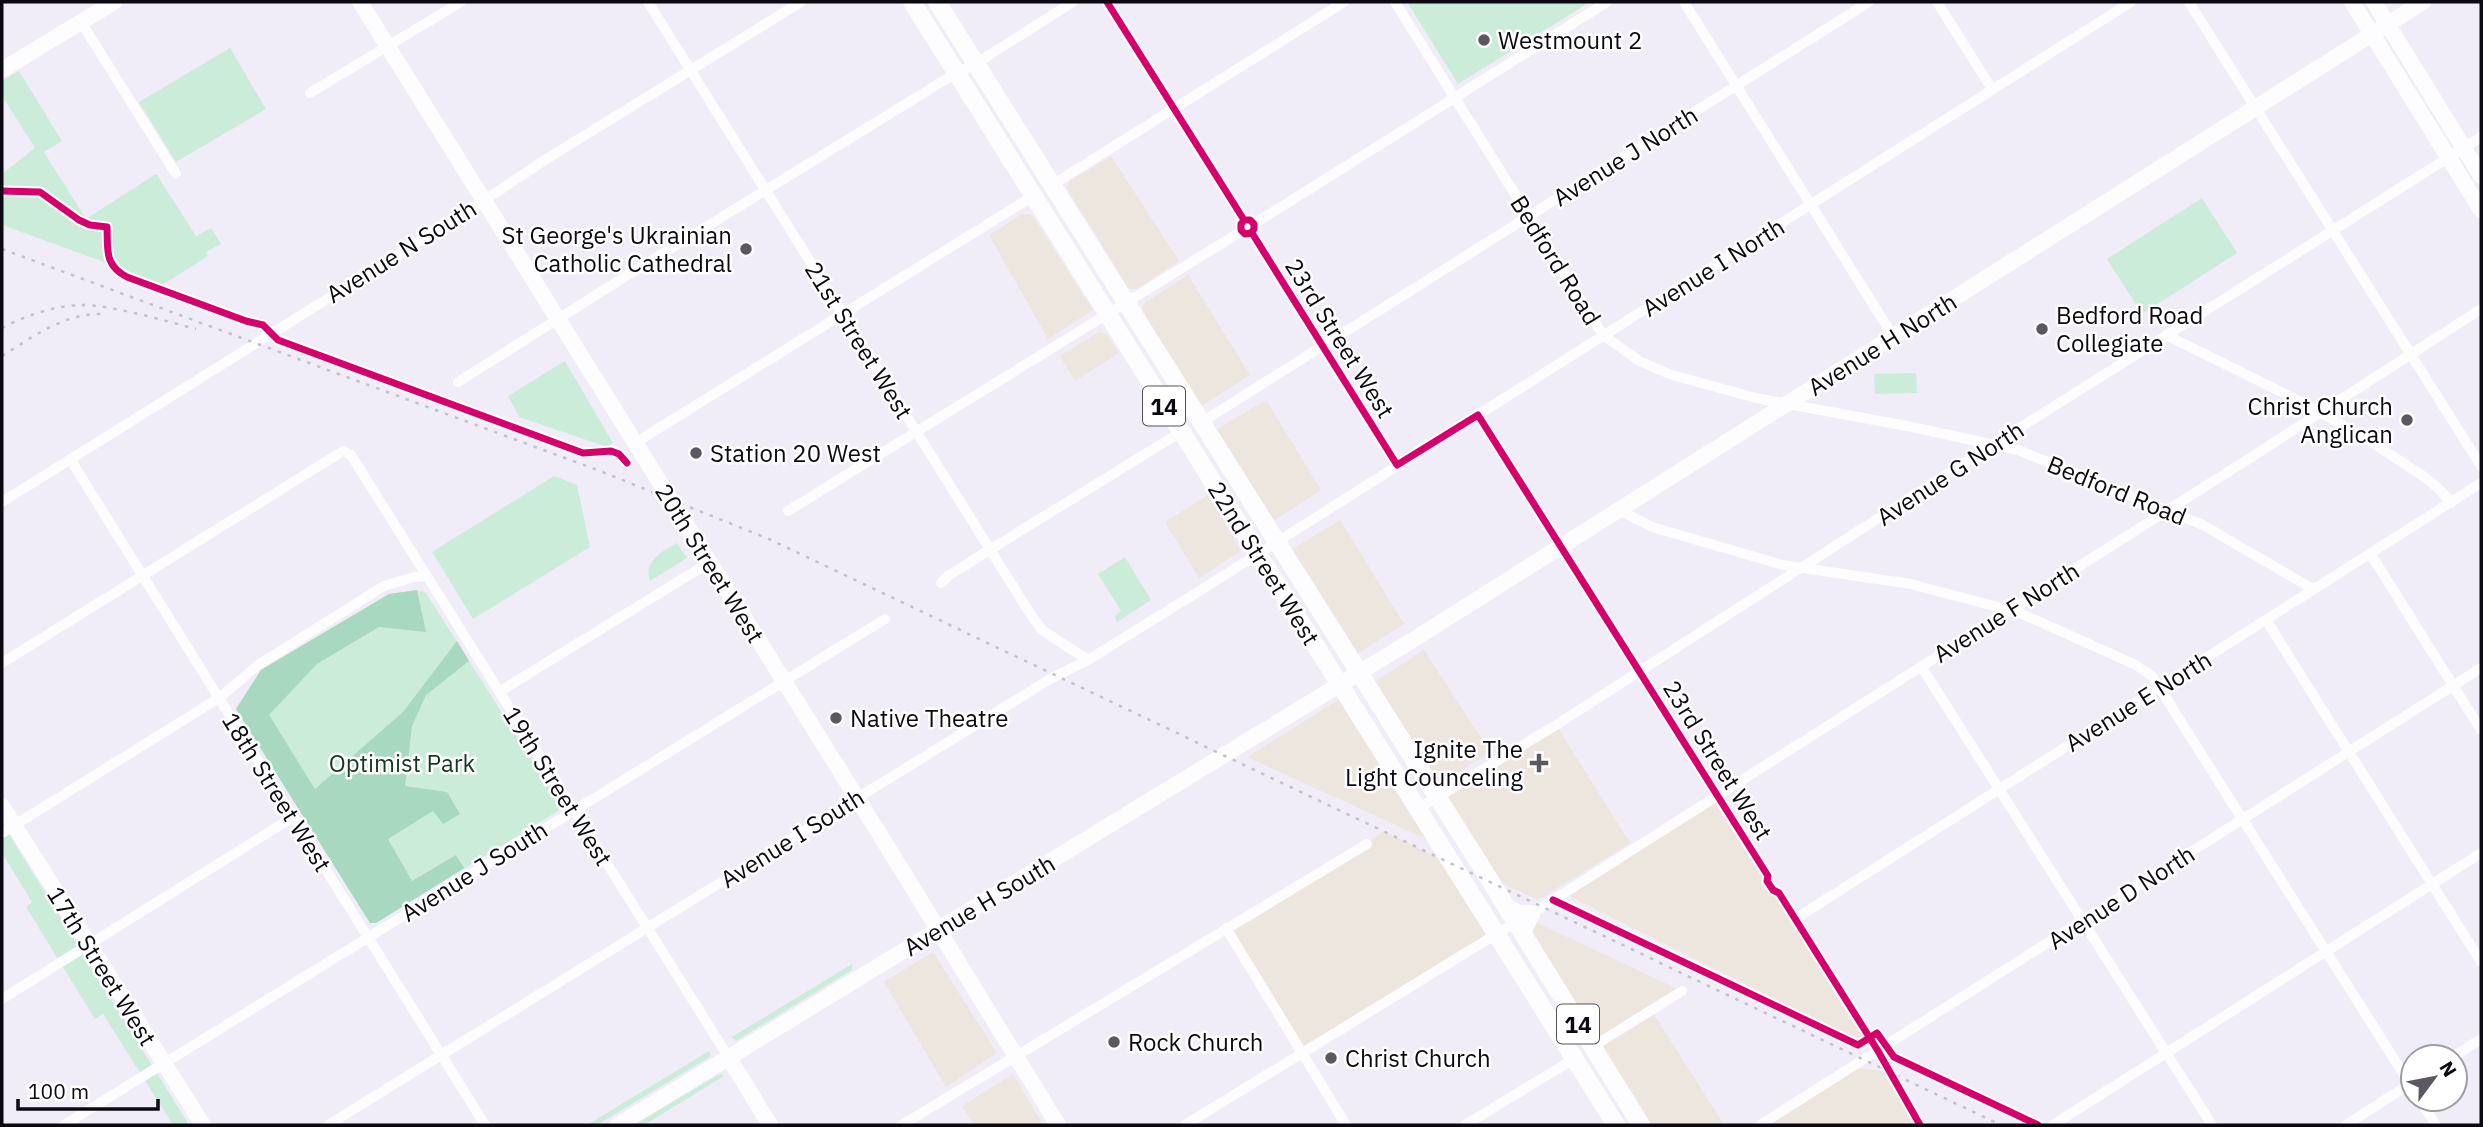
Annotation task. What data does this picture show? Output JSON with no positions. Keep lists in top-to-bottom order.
{
  "streets": {
    "main road": ["14", "22nd Street West"],
    "street": [
      "Avenue J North",
      "Avenue N South",
      "Bedford Road",
      "Avenue I North",
      "23rd Street West",
      "21st Street West",
      "Avenue H North",
      "Avenue G North",
      "20th Street West",
      "Avenue F North",
      "Avenue E North",
      "19th Street West",
      "18th Street West",
      "Avenue I South",
      "Avenue J South",
      "Avenue D North",
      "Avenue H South",
      "17th Street West"
    ]
  },
  "crossings": [
    ["Avenue J North", "Bedford Road"],
    ["Avenue J North", "23rd Street West"],
    ["Avenue J North", "22nd Street West"],
    ["Avenue N South", "21st Street West"],
    ["Avenue N South", "20th Street West"],
    ["Avenue N South", "18th Street West"],
    ["Bedford Road", "Avenue I North"],
    ["Bedford Road", "Avenue H North"],
    ["Bedford Road", "Avenue G North"],
    ["Bedford Road", "Avenue F North"],
    ["Bedford Road", "Avenue E North"],
    ["Avenue I North", "23rd Street West"],
    ["Avenue I North", "22nd Street West"],
    ["Avenue I North", "Avenue I South"],
    ["23rd Street West", "Avenue H North"],
    ["23rd Street West", "Avenue G North"],
    ["23rd Street West", "Avenue F North"],
    ["23rd Street West", "Avenue E North"],
    ["23rd Street West", "Avenue D North"],
    ["21st Street West", "Avenue I South"],
    ["Avenue H North", "22nd Street West"],
    ["Avenue H North", "Avenue H South"],
    ["Avenue G North", "22nd Street West"],
    ["20th Street West", "Avenue I South"],
    ["20th Street West", "Avenue J South"],
    ["20th Street West", "Avenue H South"],
    ["22nd Street West", "Avenue F North"],
    ["22nd Street West", "Avenue I South"],
    ["22nd Street West", "Avenue H South"],
    ["19th Street West", "18th Street West"],
    ["19th Street West", "Avenue I South"],
    ["19th Street West", "Avenue J South"],
    ["19th Street West", "Avenue H South"],
    ["18th Street West", "Avenue I South"],
    ["18th Street West", "Avenue J South"],
    ["Avenue J South", "17th Street West"]
  ],
  "parks": ["Optimist Park"],
  "places": {
    "other": [
      "Westmount 2",
      "St George's Ukrainian Catholic Cathedral",
      "Bedford Road Collegiate",
      "Christ Church Anglican",
      "Station 20 West",
      "Native Theatre",
      "Rock Church",
      "Christ Church"
    ],
    "health": ["Ignite The Light Counceling"]
  },
  "scale_bar": "100 m",
  "north": "top right"
}
